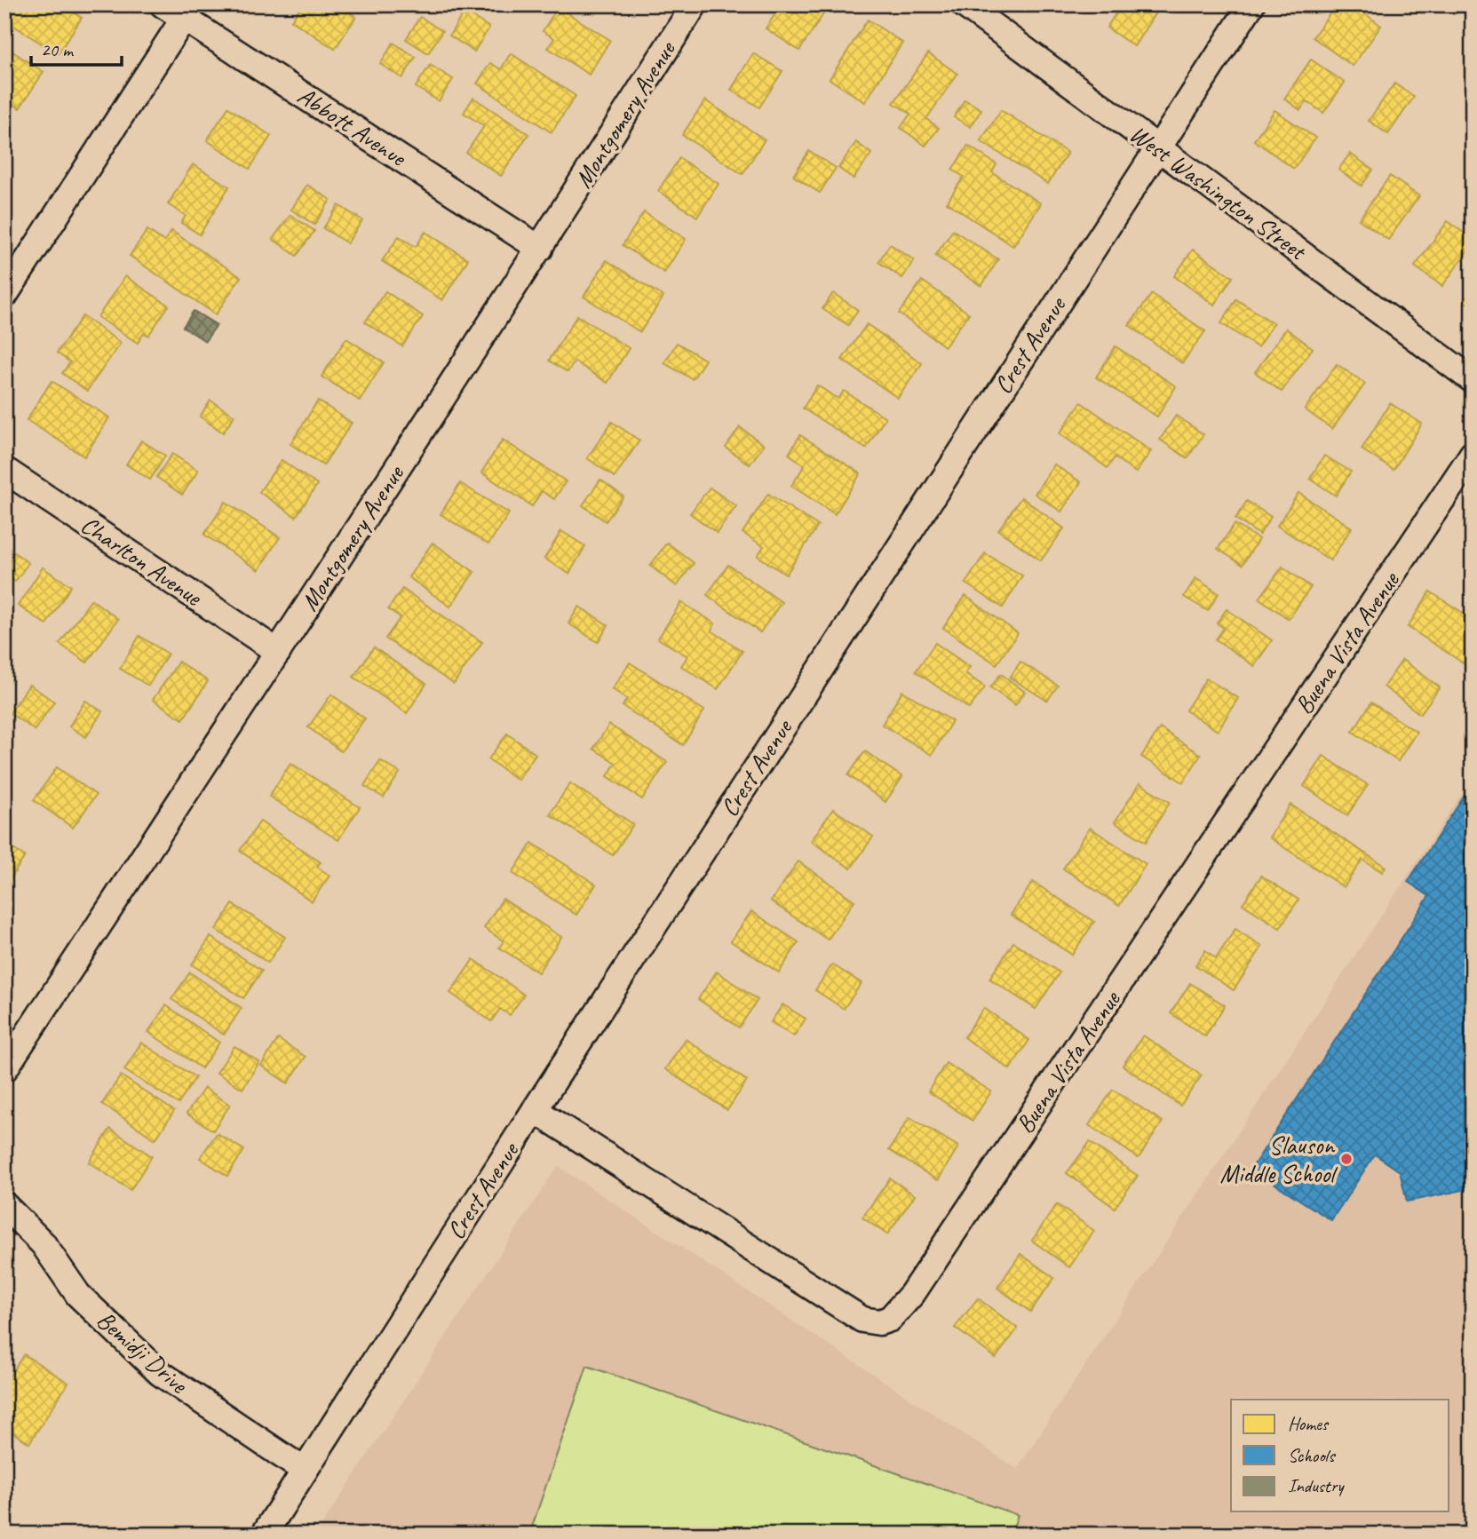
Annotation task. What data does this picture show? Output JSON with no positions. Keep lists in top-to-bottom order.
{
  "streets": {
    "street": [
      "Montgomery Avenue",
      "Abbott Avenue",
      "West Washington Street",
      "Crest Avenue",
      "Charlton Avenue",
      "Buena Vista Avenue",
      "Bemidji Drive"
    ]
  },
  "crossings": [
    ["Montgomery Avenue", "Abbott Avenue"],
    ["Montgomery Avenue", "Charlton Avenue"],
    ["West Washington Street", "Crest Avenue"],
    ["Crest Avenue", "Buena Vista Avenue"],
    ["Crest Avenue", "Bemidji Drive"]
  ],
  "places": ["Slauson Middle School"],
  "legend": ["Homes", "Schools", "Industry"],
  "scale_bar": "20 m"
}
